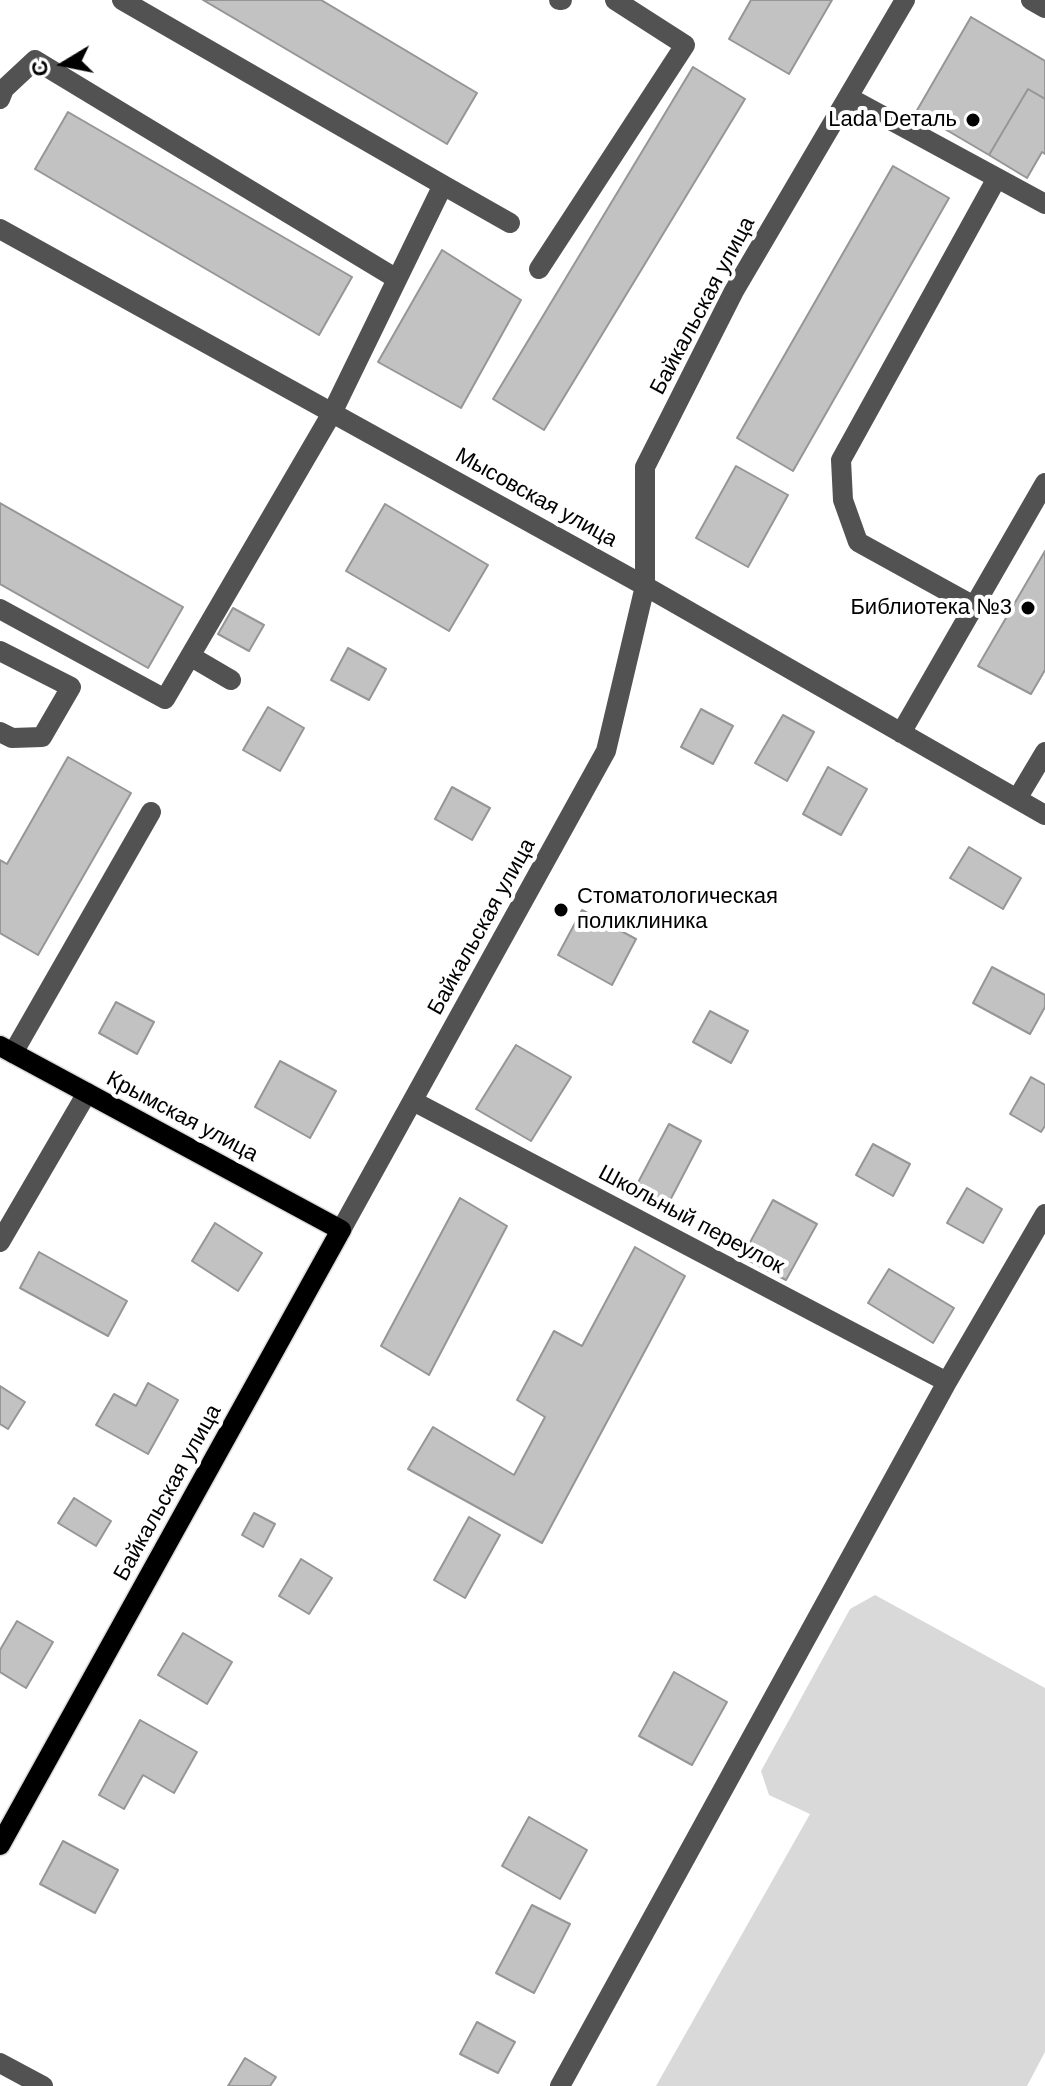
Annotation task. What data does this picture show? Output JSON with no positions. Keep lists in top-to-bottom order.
{
  "streets": {
    "main road": ["Байкальская улица", "Крымская улица"],
    "street": ["Мысовская улица", "Школьный переулок"]
  },
  "crossings": [
    ["Байкальская улица", "Мысовская улица"],
    ["Байкальская улица", "Крымская улица"],
    ["Байкальская улица", "Школьный переулок"]
  ],
  "places": ["Lada Dеталь", "Библиотека №3", "Стоматологическая поликлиника"],
  "north": "left"
}
